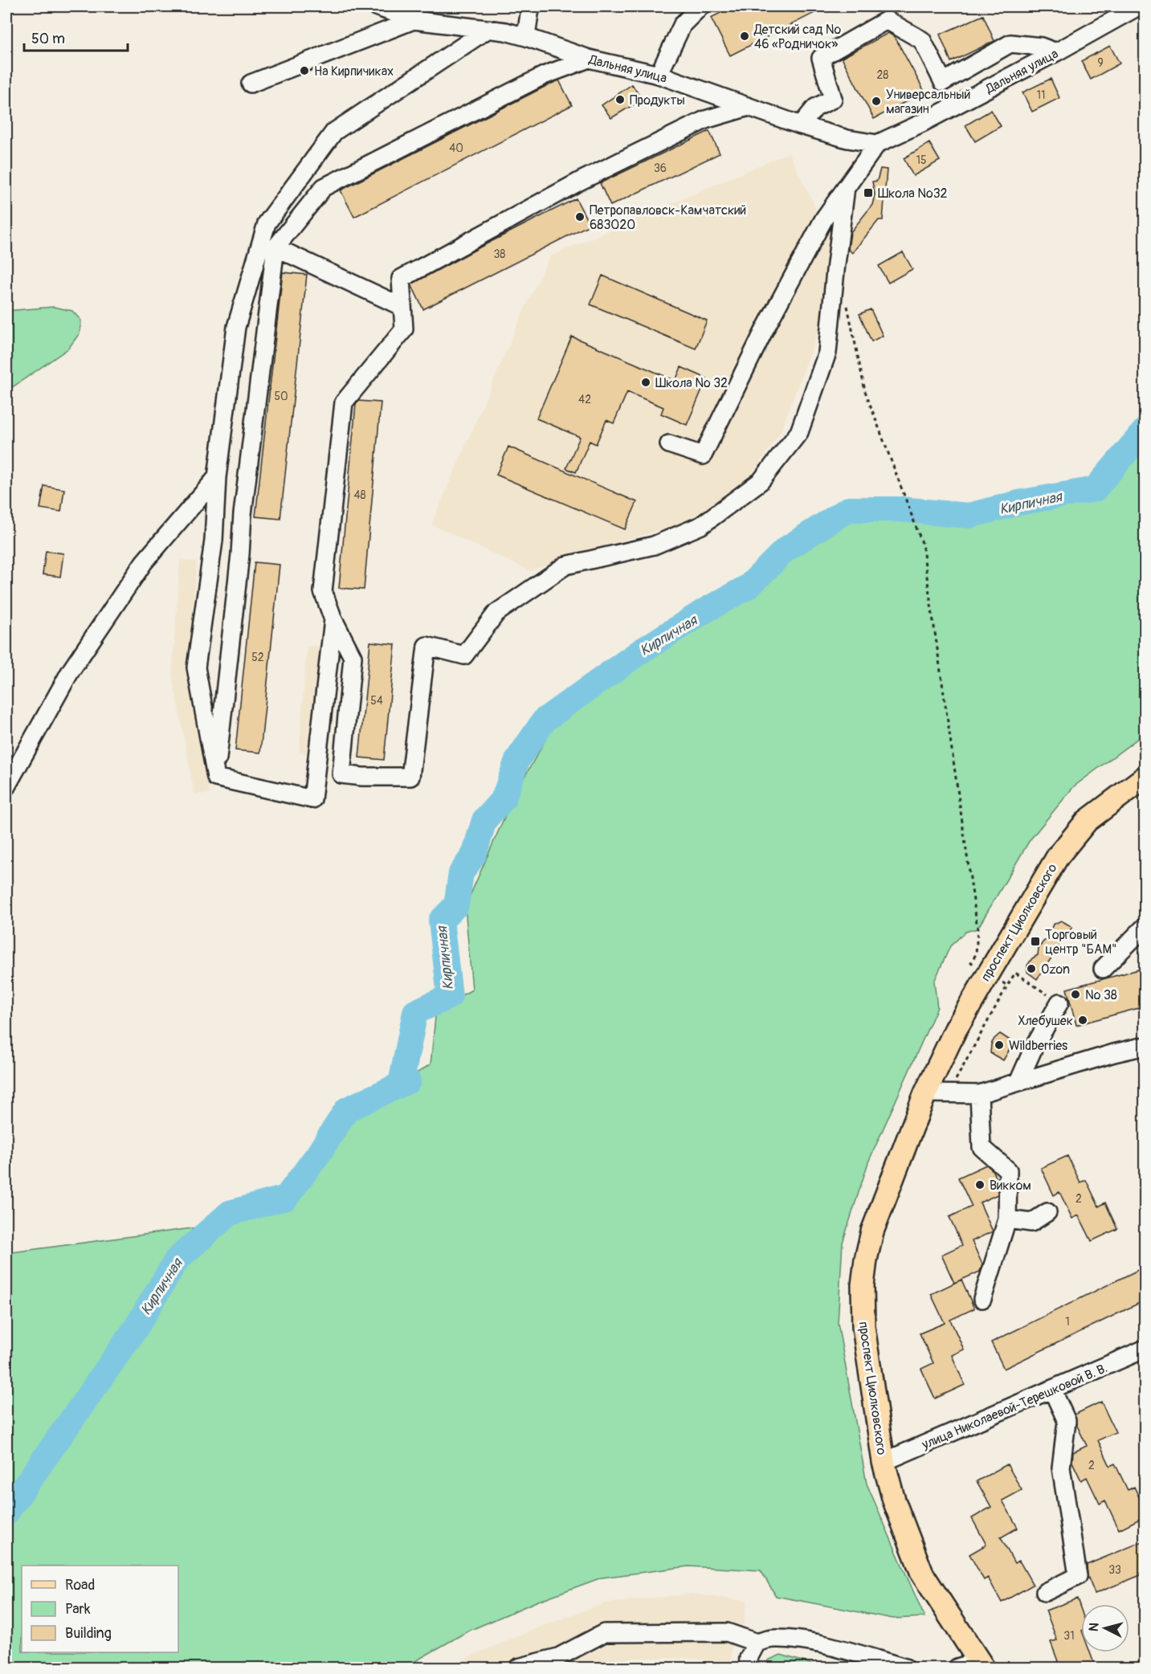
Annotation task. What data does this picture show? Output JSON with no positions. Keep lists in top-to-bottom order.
{
  "streets": {
    "main road": ["проспект Циолковского"],
    "street": ["Дальняя улица", "улица Николаевой-Терешковой В. В."]
  },
  "crossings": [
    ["проспект Циолковского", "улица Николаевой-Терешковой В. В."]
  ],
  "water": ["Кирпичная"],
  "places": {
    "other": [
      "Детский сад № 46 «Родничок»",
      "На Кирпичиках",
      "Продукты",
      "Универсальный магазин",
      "Петропавловск-Камчатский 683020",
      "Школа № 32",
      "Ozon",
      "№ 38",
      "Хлебушек",
      "Wildberries",
      "Викком"
    ],
    "transit": ["Школа №32", "Торговый центр \"БАМ\""]
  },
  "house_numbers": [
    "9",
    "28",
    "11",
    "40",
    "15",
    "36",
    "38",
    "50",
    "42",
    "48",
    "52",
    "54",
    "2",
    "1",
    "2",
    "33",
    "31"
  ],
  "legend": ["Road", "Park", "Building"],
  "scale_bar": "50 m",
  "north": "left"
}
